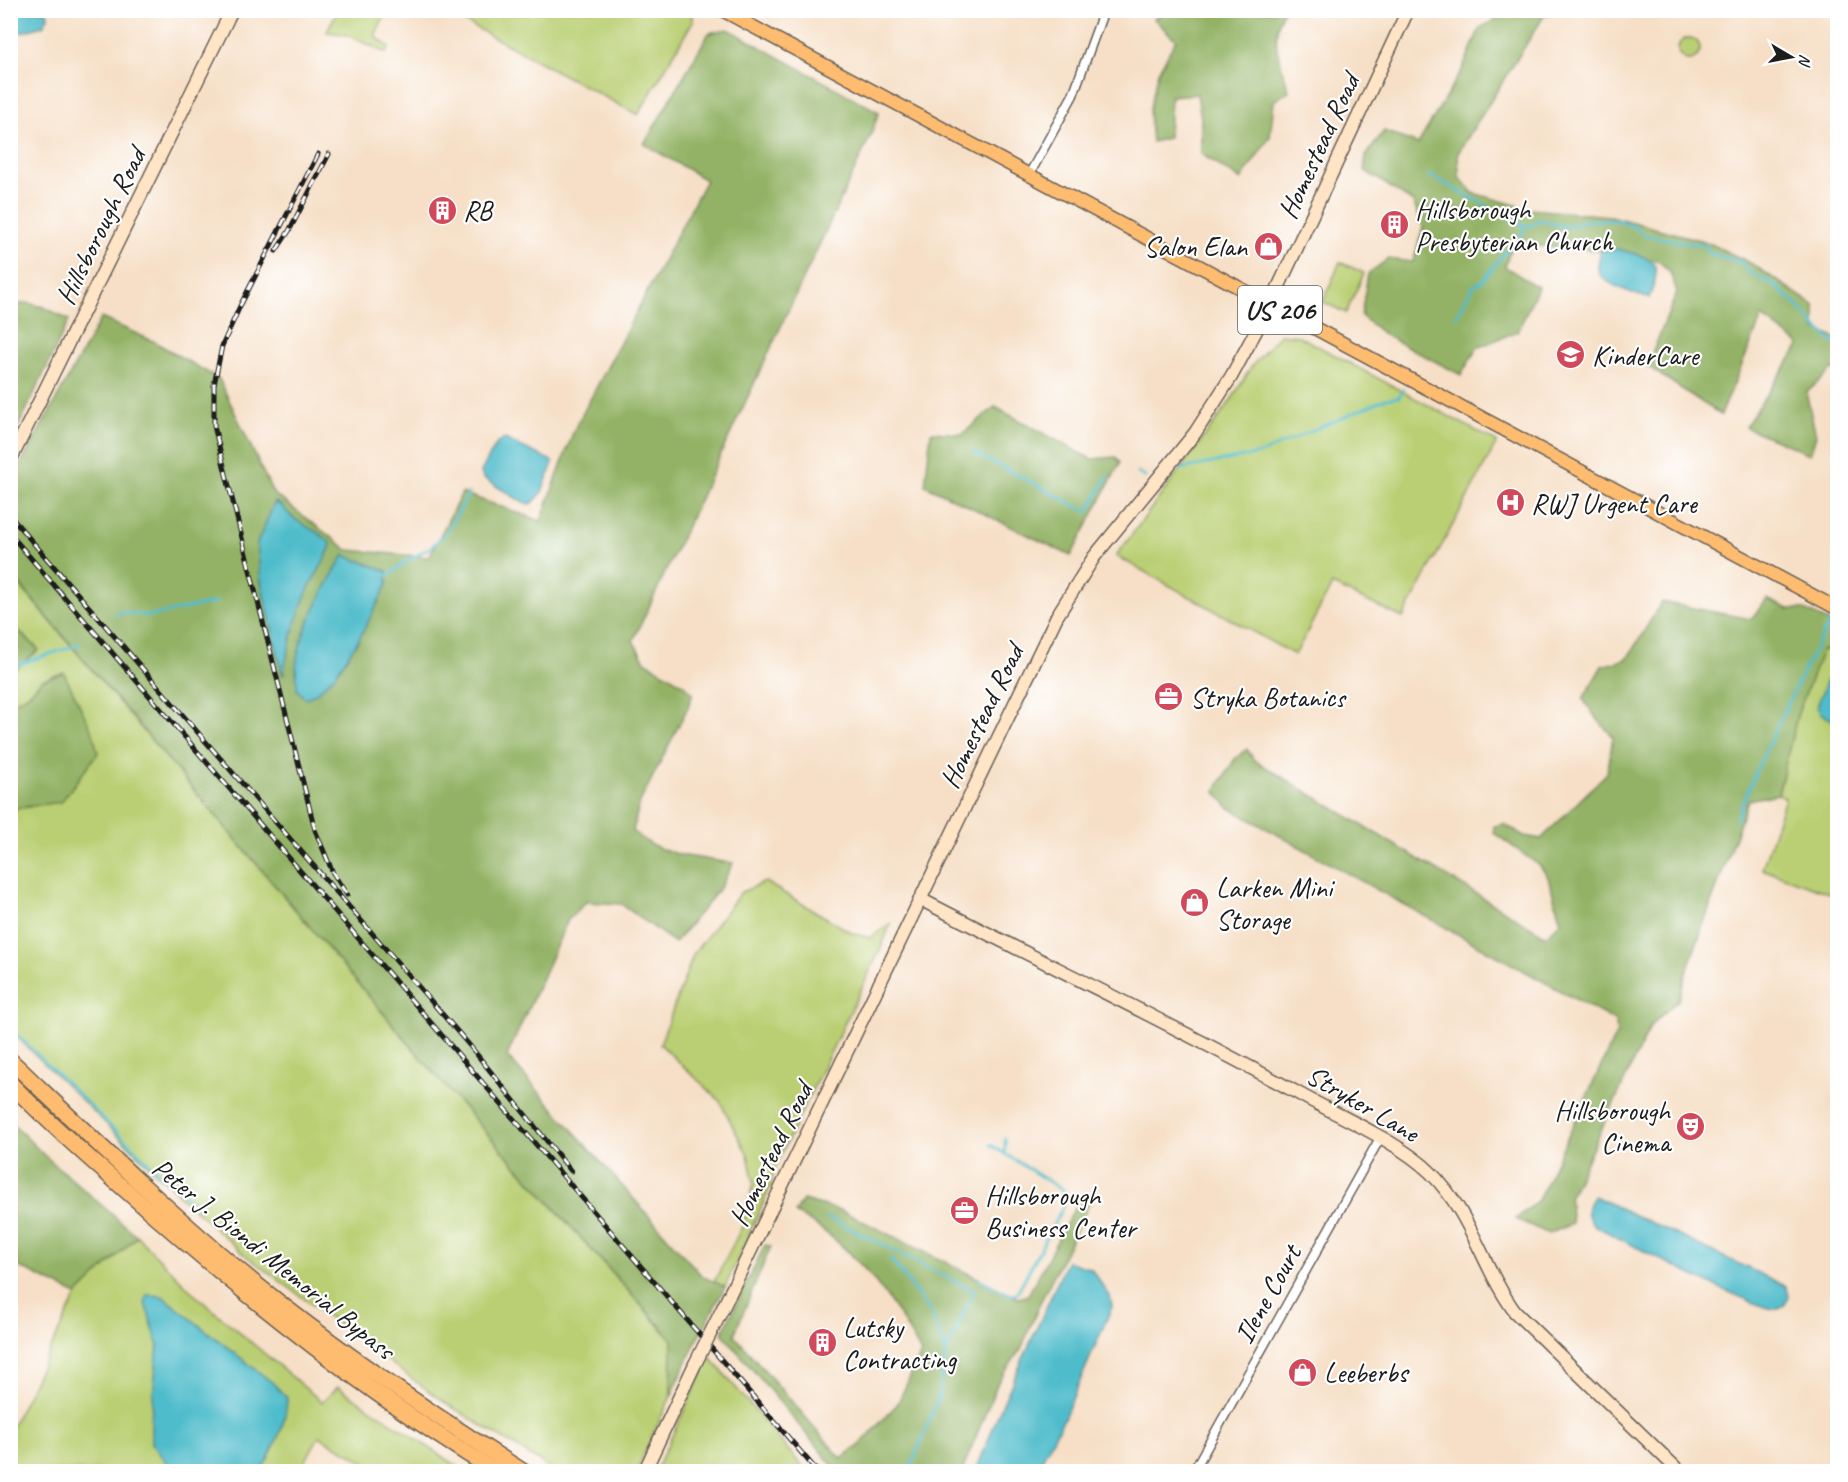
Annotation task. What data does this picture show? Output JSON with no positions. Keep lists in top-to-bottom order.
{
  "streets": {
    "highway": ["Peter J. Biondi Memorial Bypass"],
    "main road": ["US 206"],
    "street": [
      "Homestead Road",
      "Hillsborough Road",
      "Stryker Lane",
      "Ilene Court"
    ]
  },
  "crossings": [
    ["Homestead Road", "US 206"],
    ["Homestead Road", "Stryker Lane"],
    ["Stryker Lane", "Ilene Court"]
  ],
  "places": {
    "building": ["RB", "Hillsborough Presbyterian Church", "Lutsky Contracting"],
    "shop": ["Salon Elan", "Larken Mini Storage", "Leeberbs"],
    "school or university": ["KinderCare"],
    "hospital": ["RWJ Urgent Care"],
    "office": ["Stryka Botanics", "Hillsborough Business Center"],
    "theatre": ["Hillsborough Cinema"]
  },
  "north": "right"
}
